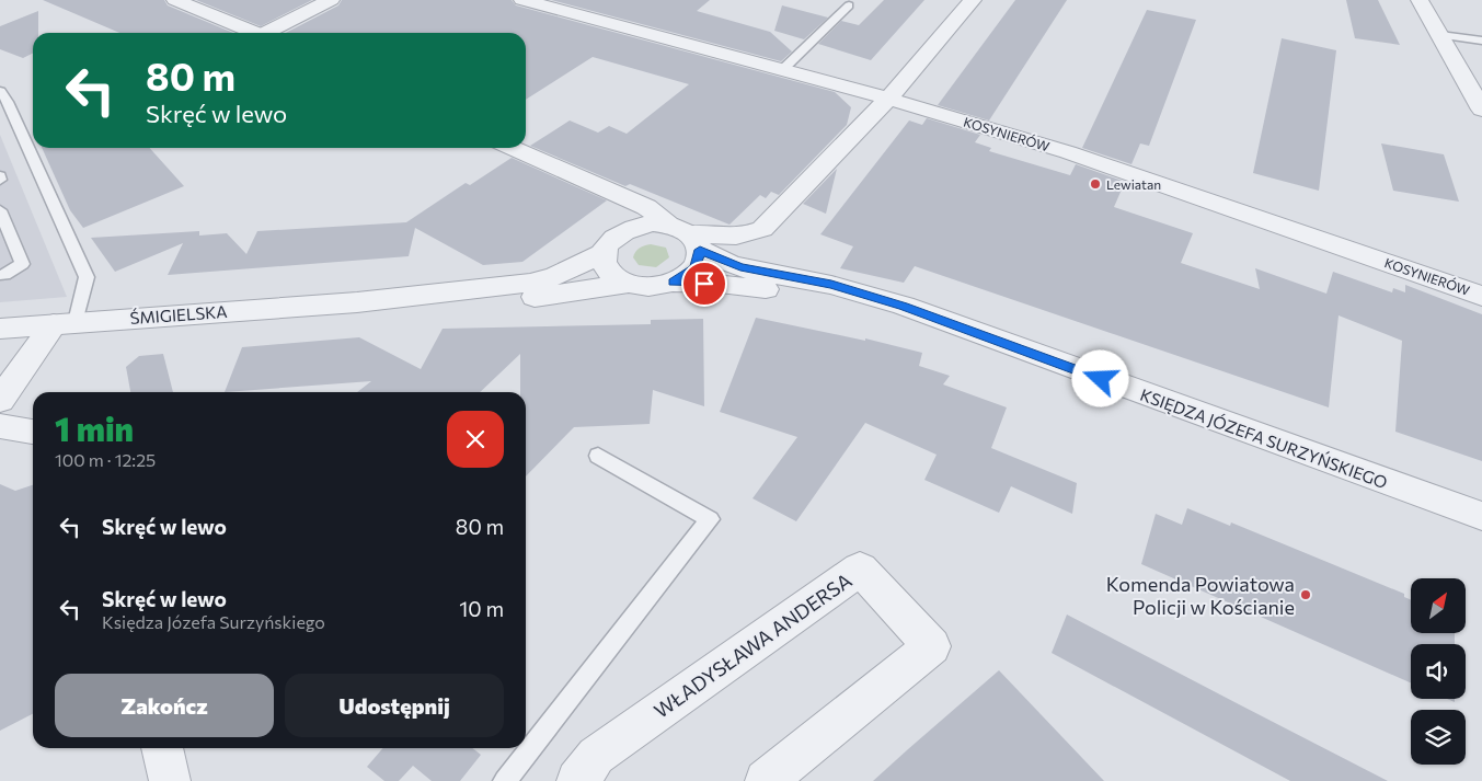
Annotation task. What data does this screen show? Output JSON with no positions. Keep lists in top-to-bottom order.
{
  "streets": {
    "street": [
      "KOSYNIERÓW",
      "ŚMIGIELSKA",
      "KSIĘDZA JÓZEFA SURZYŃSKIEGO",
      "WŁADYSŁAWA ANDERSA"
    ]
  },
  "crossings": [
    ["ŚMIGIELSKA", "KSIĘDZA JÓZEFA SURZYŃSKIEGO"]
  ],
  "places": ["Lewiatan", "Komenda Powiatowa Policji w Kościanie"],
  "north": "top right",
  "page": {
    "turn": ["80 m", "Skręć w lewo"],
    "heading": ["1 min", "100 m · 12:25"],
    "list": [
      {
        "name": "Skręć w lewo",
        "value": "80 m"
      },
      {
        "name": "Skręć w lewo",
        "note": "Księdza Józefa Surzyńskiego",
        "value": "10 m"
      }
    ],
    "buttons": ["Zakończ", "Udostępnij"]
  }
}
